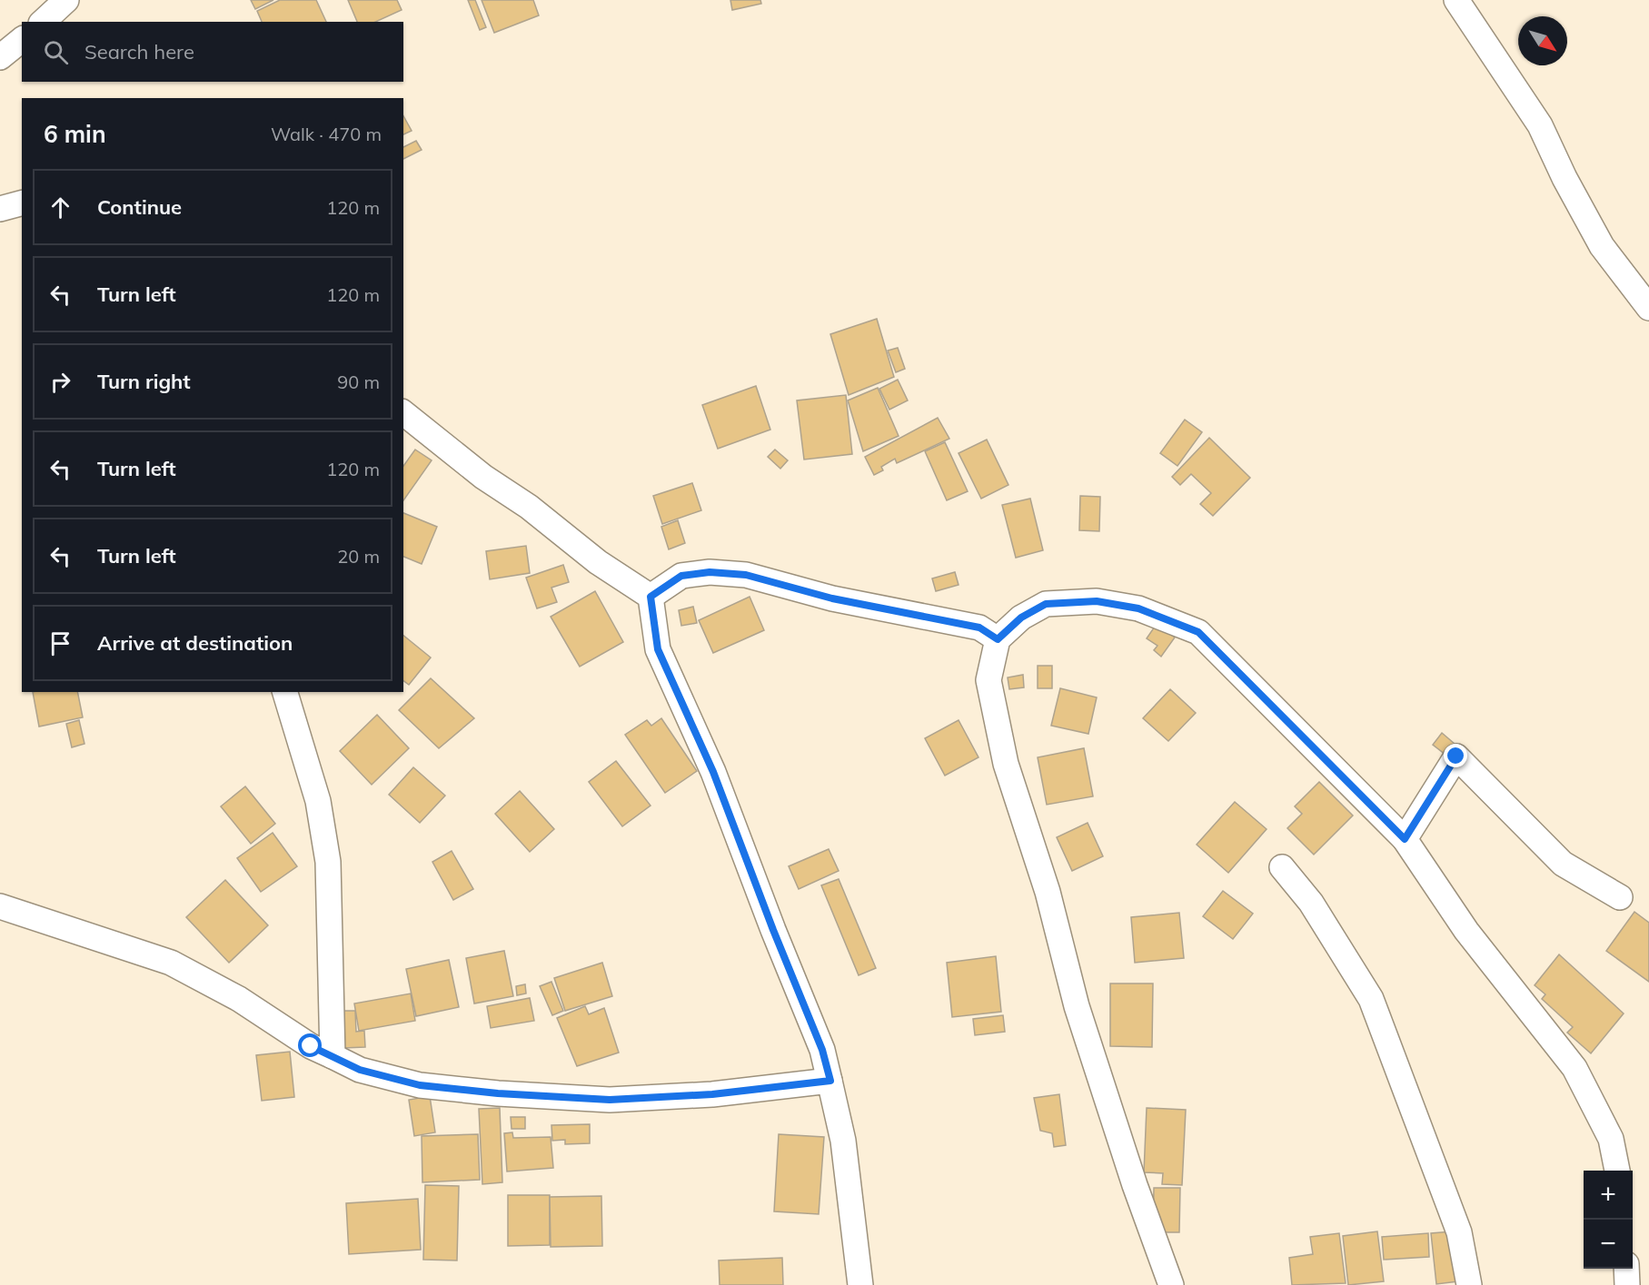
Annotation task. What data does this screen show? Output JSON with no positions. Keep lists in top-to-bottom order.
{
  "north": "bottom right",
  "page": {
    "search": "Search here",
    "heading": ["6 min", "Walk · 470 m"],
    "list": [
      ["Continue", "120 m"],
      ["Turn left", "120 m"],
      ["Turn right", "90 m"],
      ["Turn left", "120 m"],
      ["Turn left", "20 m"],
      "Arrive at destination"
    ],
    "map_buttons": ["+", "−"]
  }
}
